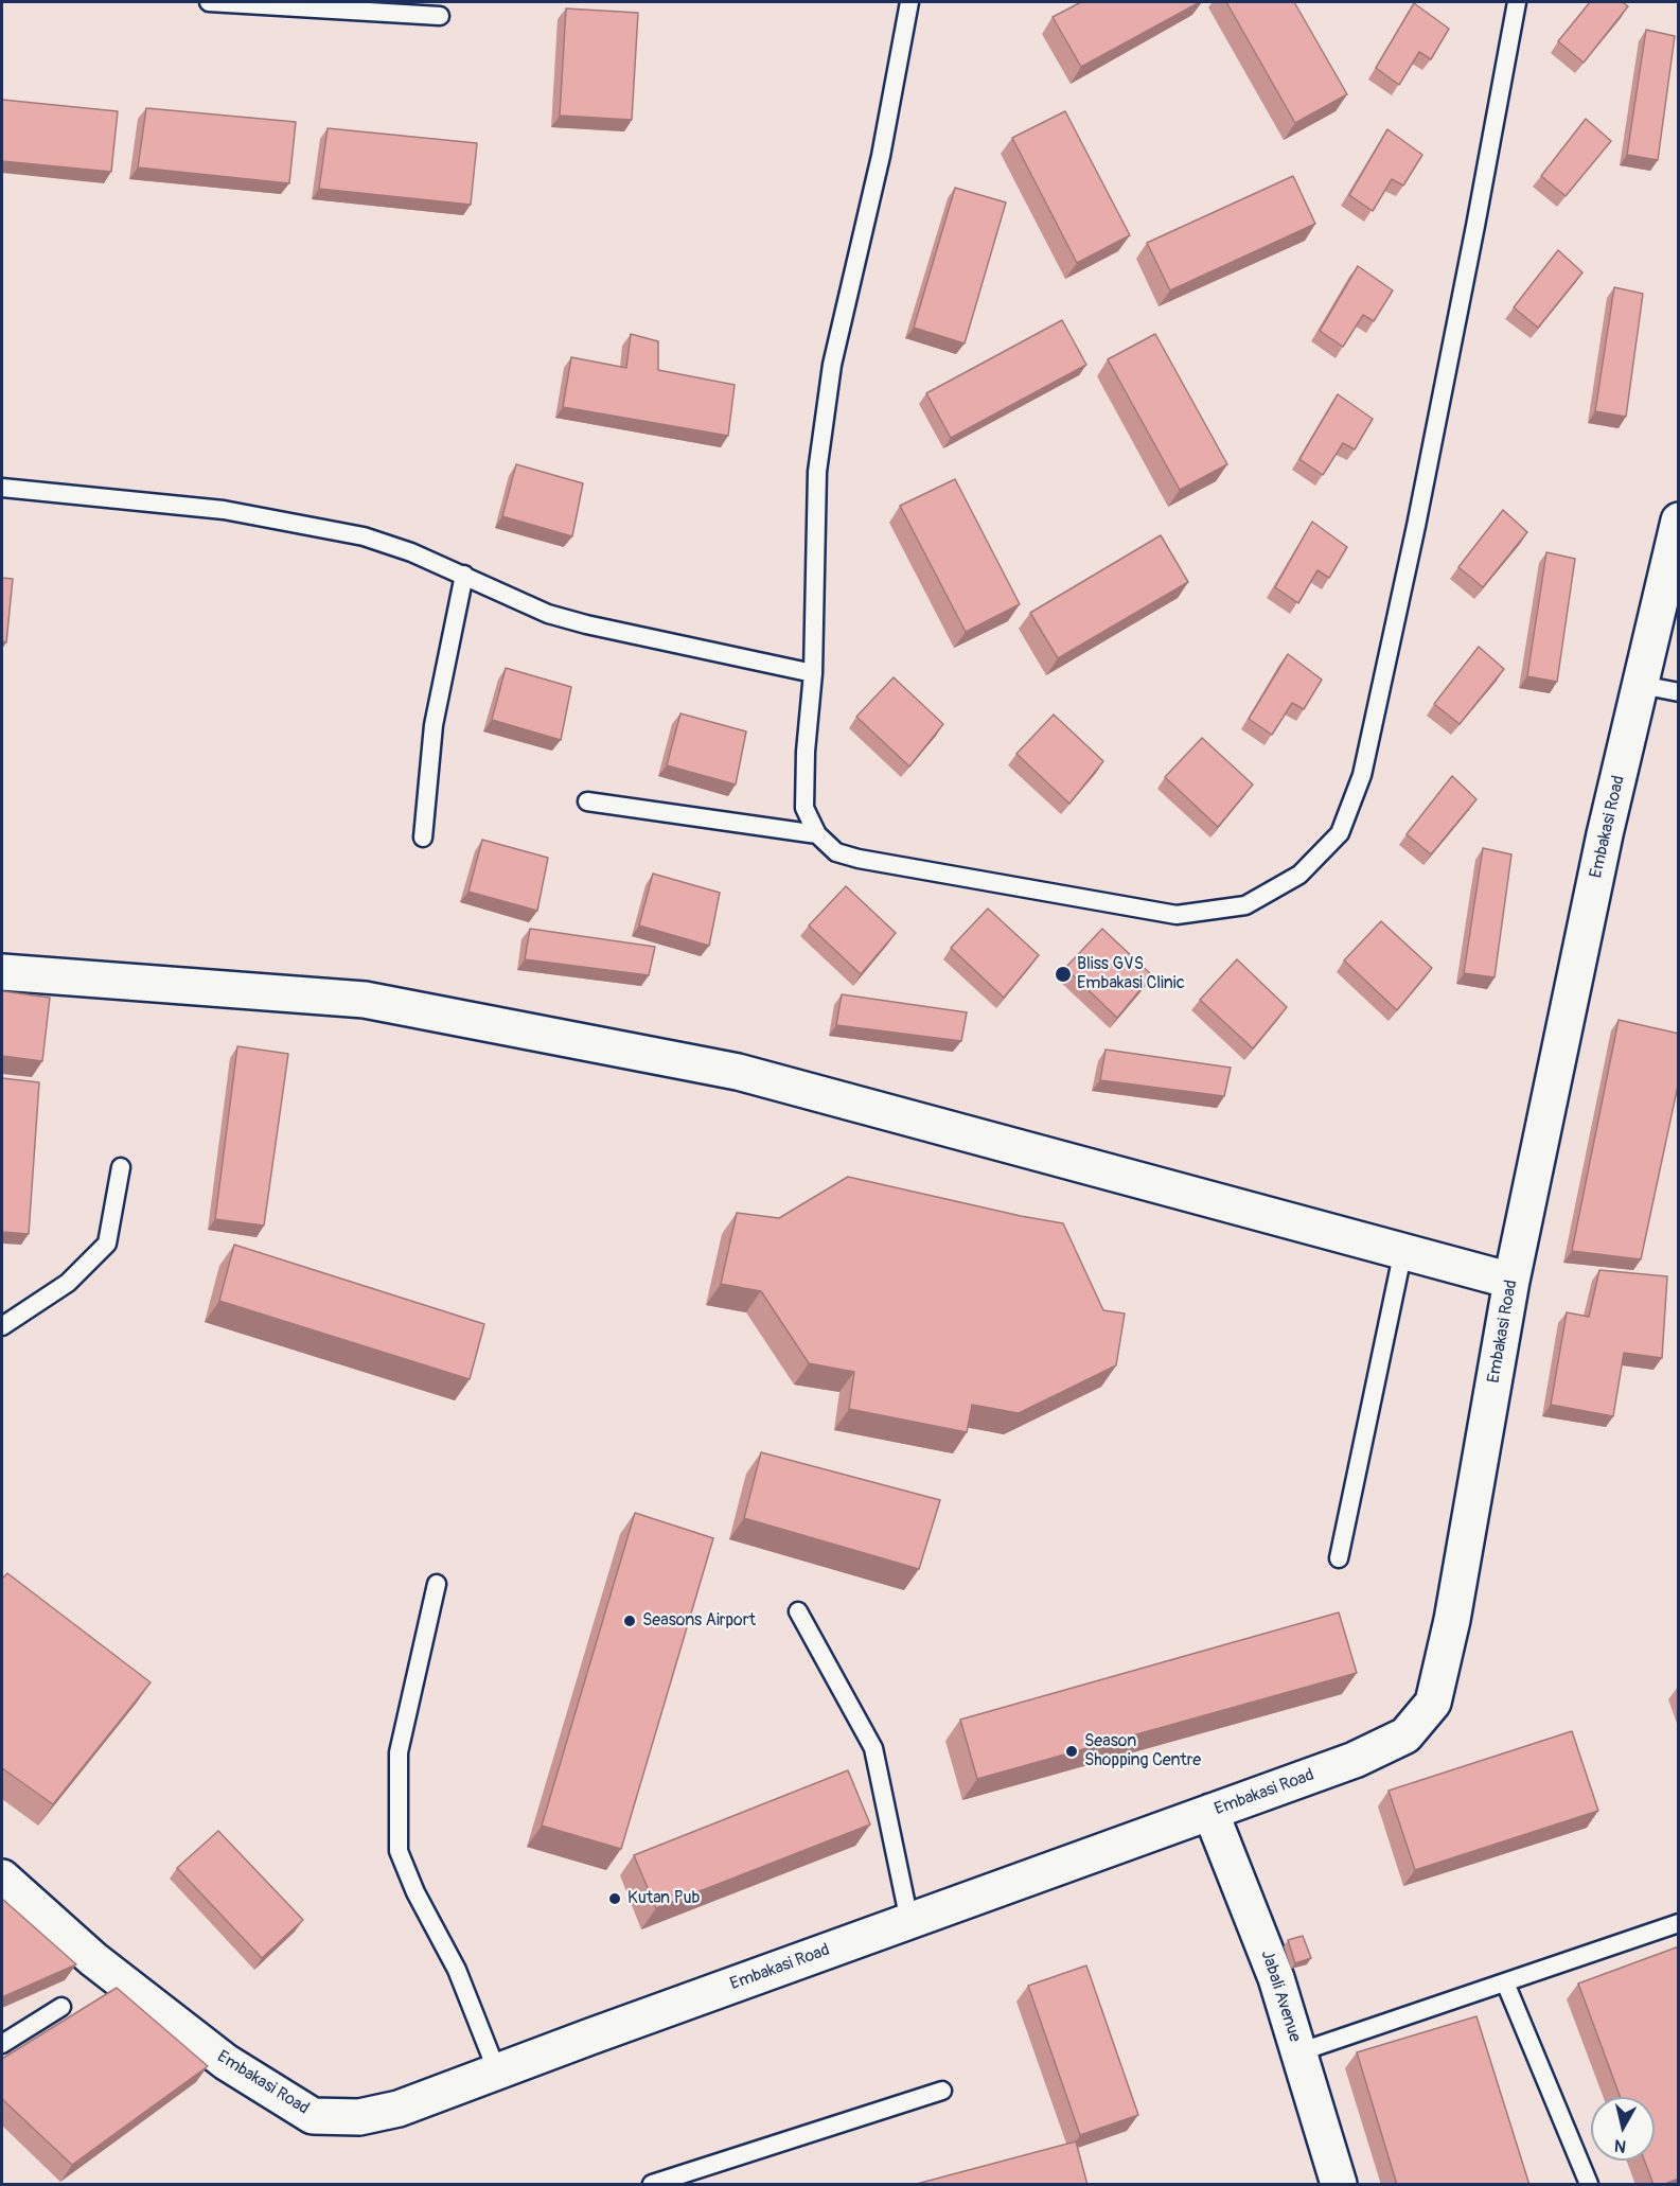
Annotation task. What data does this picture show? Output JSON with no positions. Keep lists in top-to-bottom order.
{
  "streets": {
    "street": ["Embakasi Road", "Jabali Avenue"]
  },
  "crossings": [
    ["Embakasi Road", "Jabali Avenue"]
  ],
  "places": [
    "Bliss GVS Embakasi Clinic",
    "Seasons Airport",
    "Season Shopping Centre",
    "Kutan Pub"
  ],
  "north": "bottom"
}
